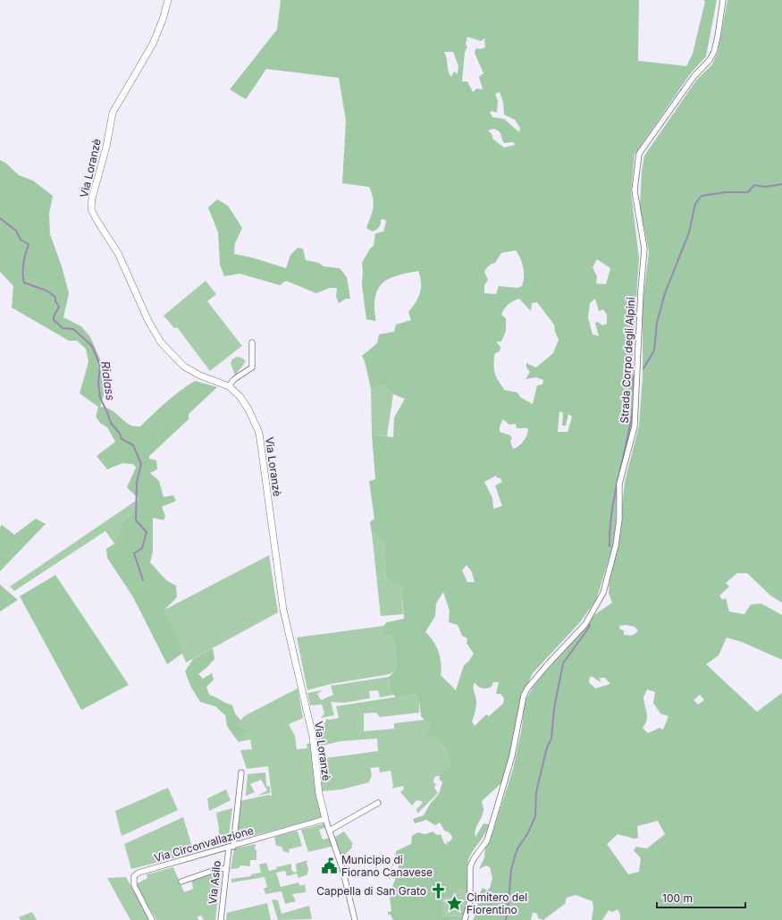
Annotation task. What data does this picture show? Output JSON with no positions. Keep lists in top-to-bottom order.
{
  "streets": {
    "street": [
      "Via Loranzè",
      "Strada Corpo degli Alpini",
      "Via Circonvallazione",
      "Via Asilo"
    ]
  },
  "crossings": [
    ["Via Loranzè", "Via Circonvallazione"],
    ["Via Circonvallazione", "Via Asilo"]
  ],
  "water": ["Rialass"],
  "places": {
    "public building": ["Municipio di Fiorano Canavese"],
    "church": ["Cappella di San Grato"],
    "place": ["Cimitero del Fiorentino"]
  },
  "scale_bar": "100 m"
}
